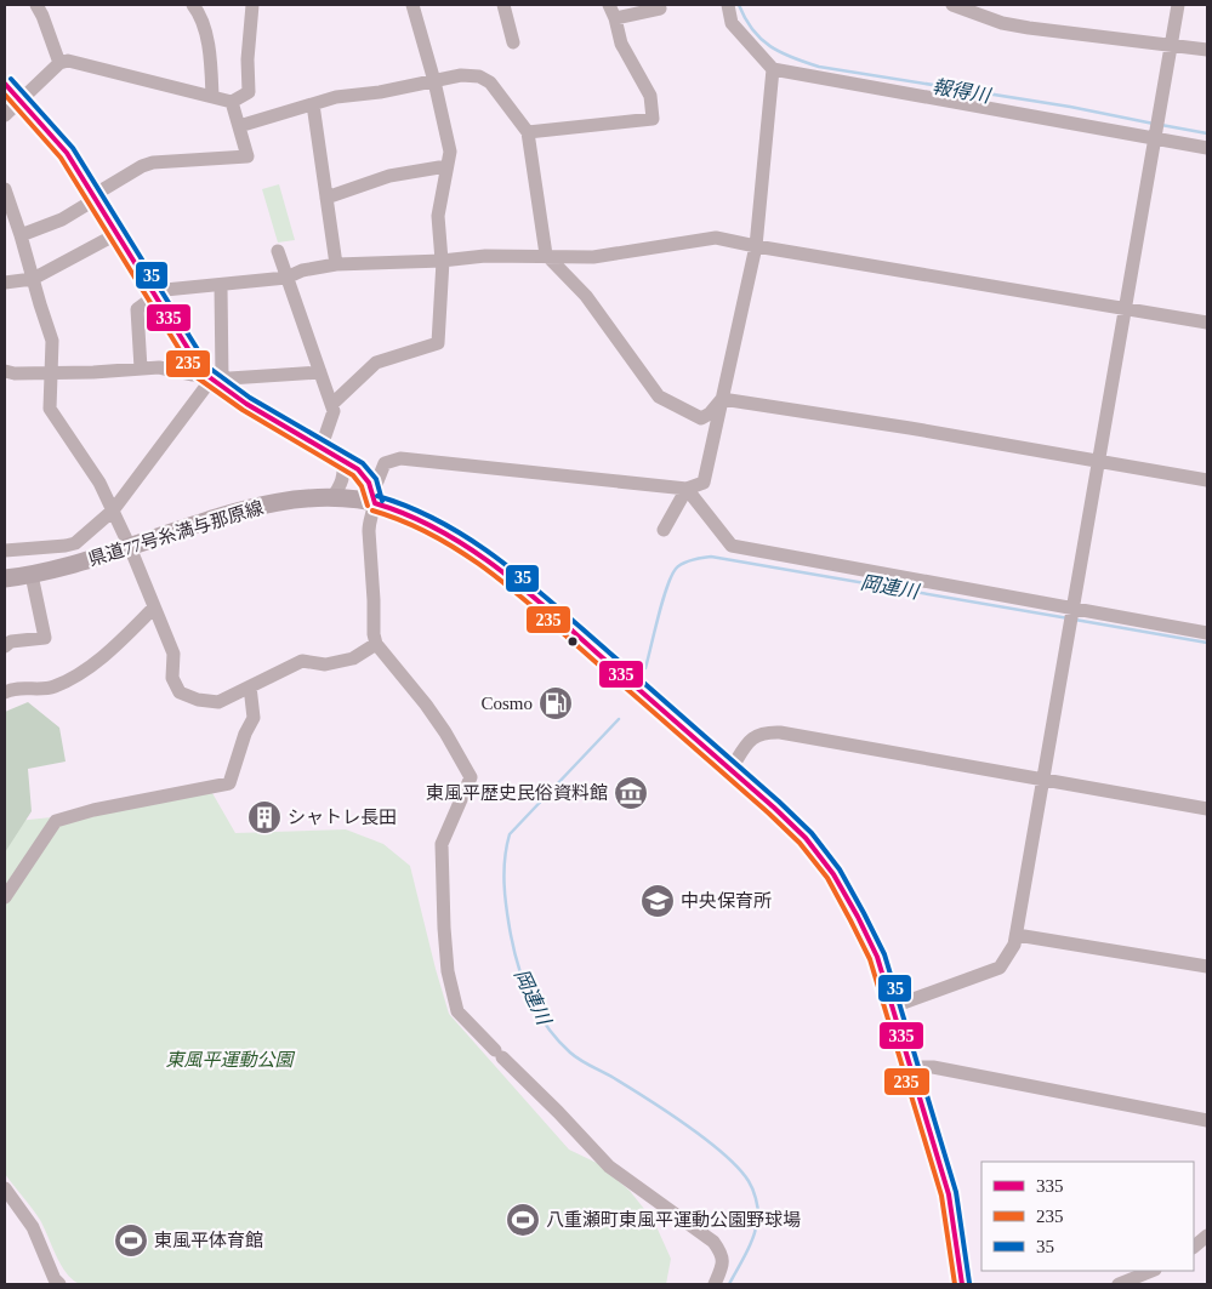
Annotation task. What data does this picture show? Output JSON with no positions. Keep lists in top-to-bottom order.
{
  "streets": {
    "main road": ["県道77号糸満与那原線"]
  },
  "water": ["報得川", "岡連川"],
  "parks": ["東風平運動公園"],
  "places": {
    "fuel station": ["Cosmo"],
    "museum": ["東風平歴史民俗資料館"],
    "building": ["シャトレ長田"],
    "school or university": ["中央保育所"],
    "sports": ["八重瀬町東風平運動公園野球場", "東風平体育館"]
  },
  "lines": ["transit line 35", "transit line 335", "transit line 235"],
  "legend": ["335", "235", "35"]
}
